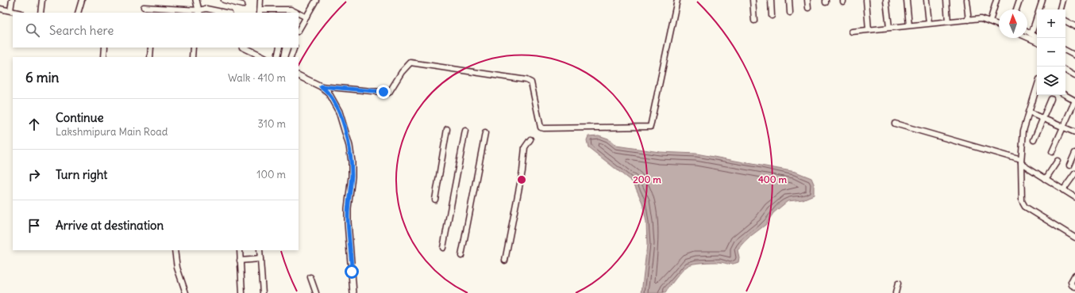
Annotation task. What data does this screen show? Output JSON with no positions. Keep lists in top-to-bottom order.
{
  "north": "top",
  "page": {
    "map_buttons": ["+", "−"],
    "search": "Search here",
    "heading": ["6 min", "Walk · 410 m"],
    "list": [
      ["Continue", "Lakshmipura Main Road", "310 m"],
      ["Turn right", "100 m"],
      "Arrive at destination"
    ]
  },
  "rings": ["200 m", "400 m"]
}
